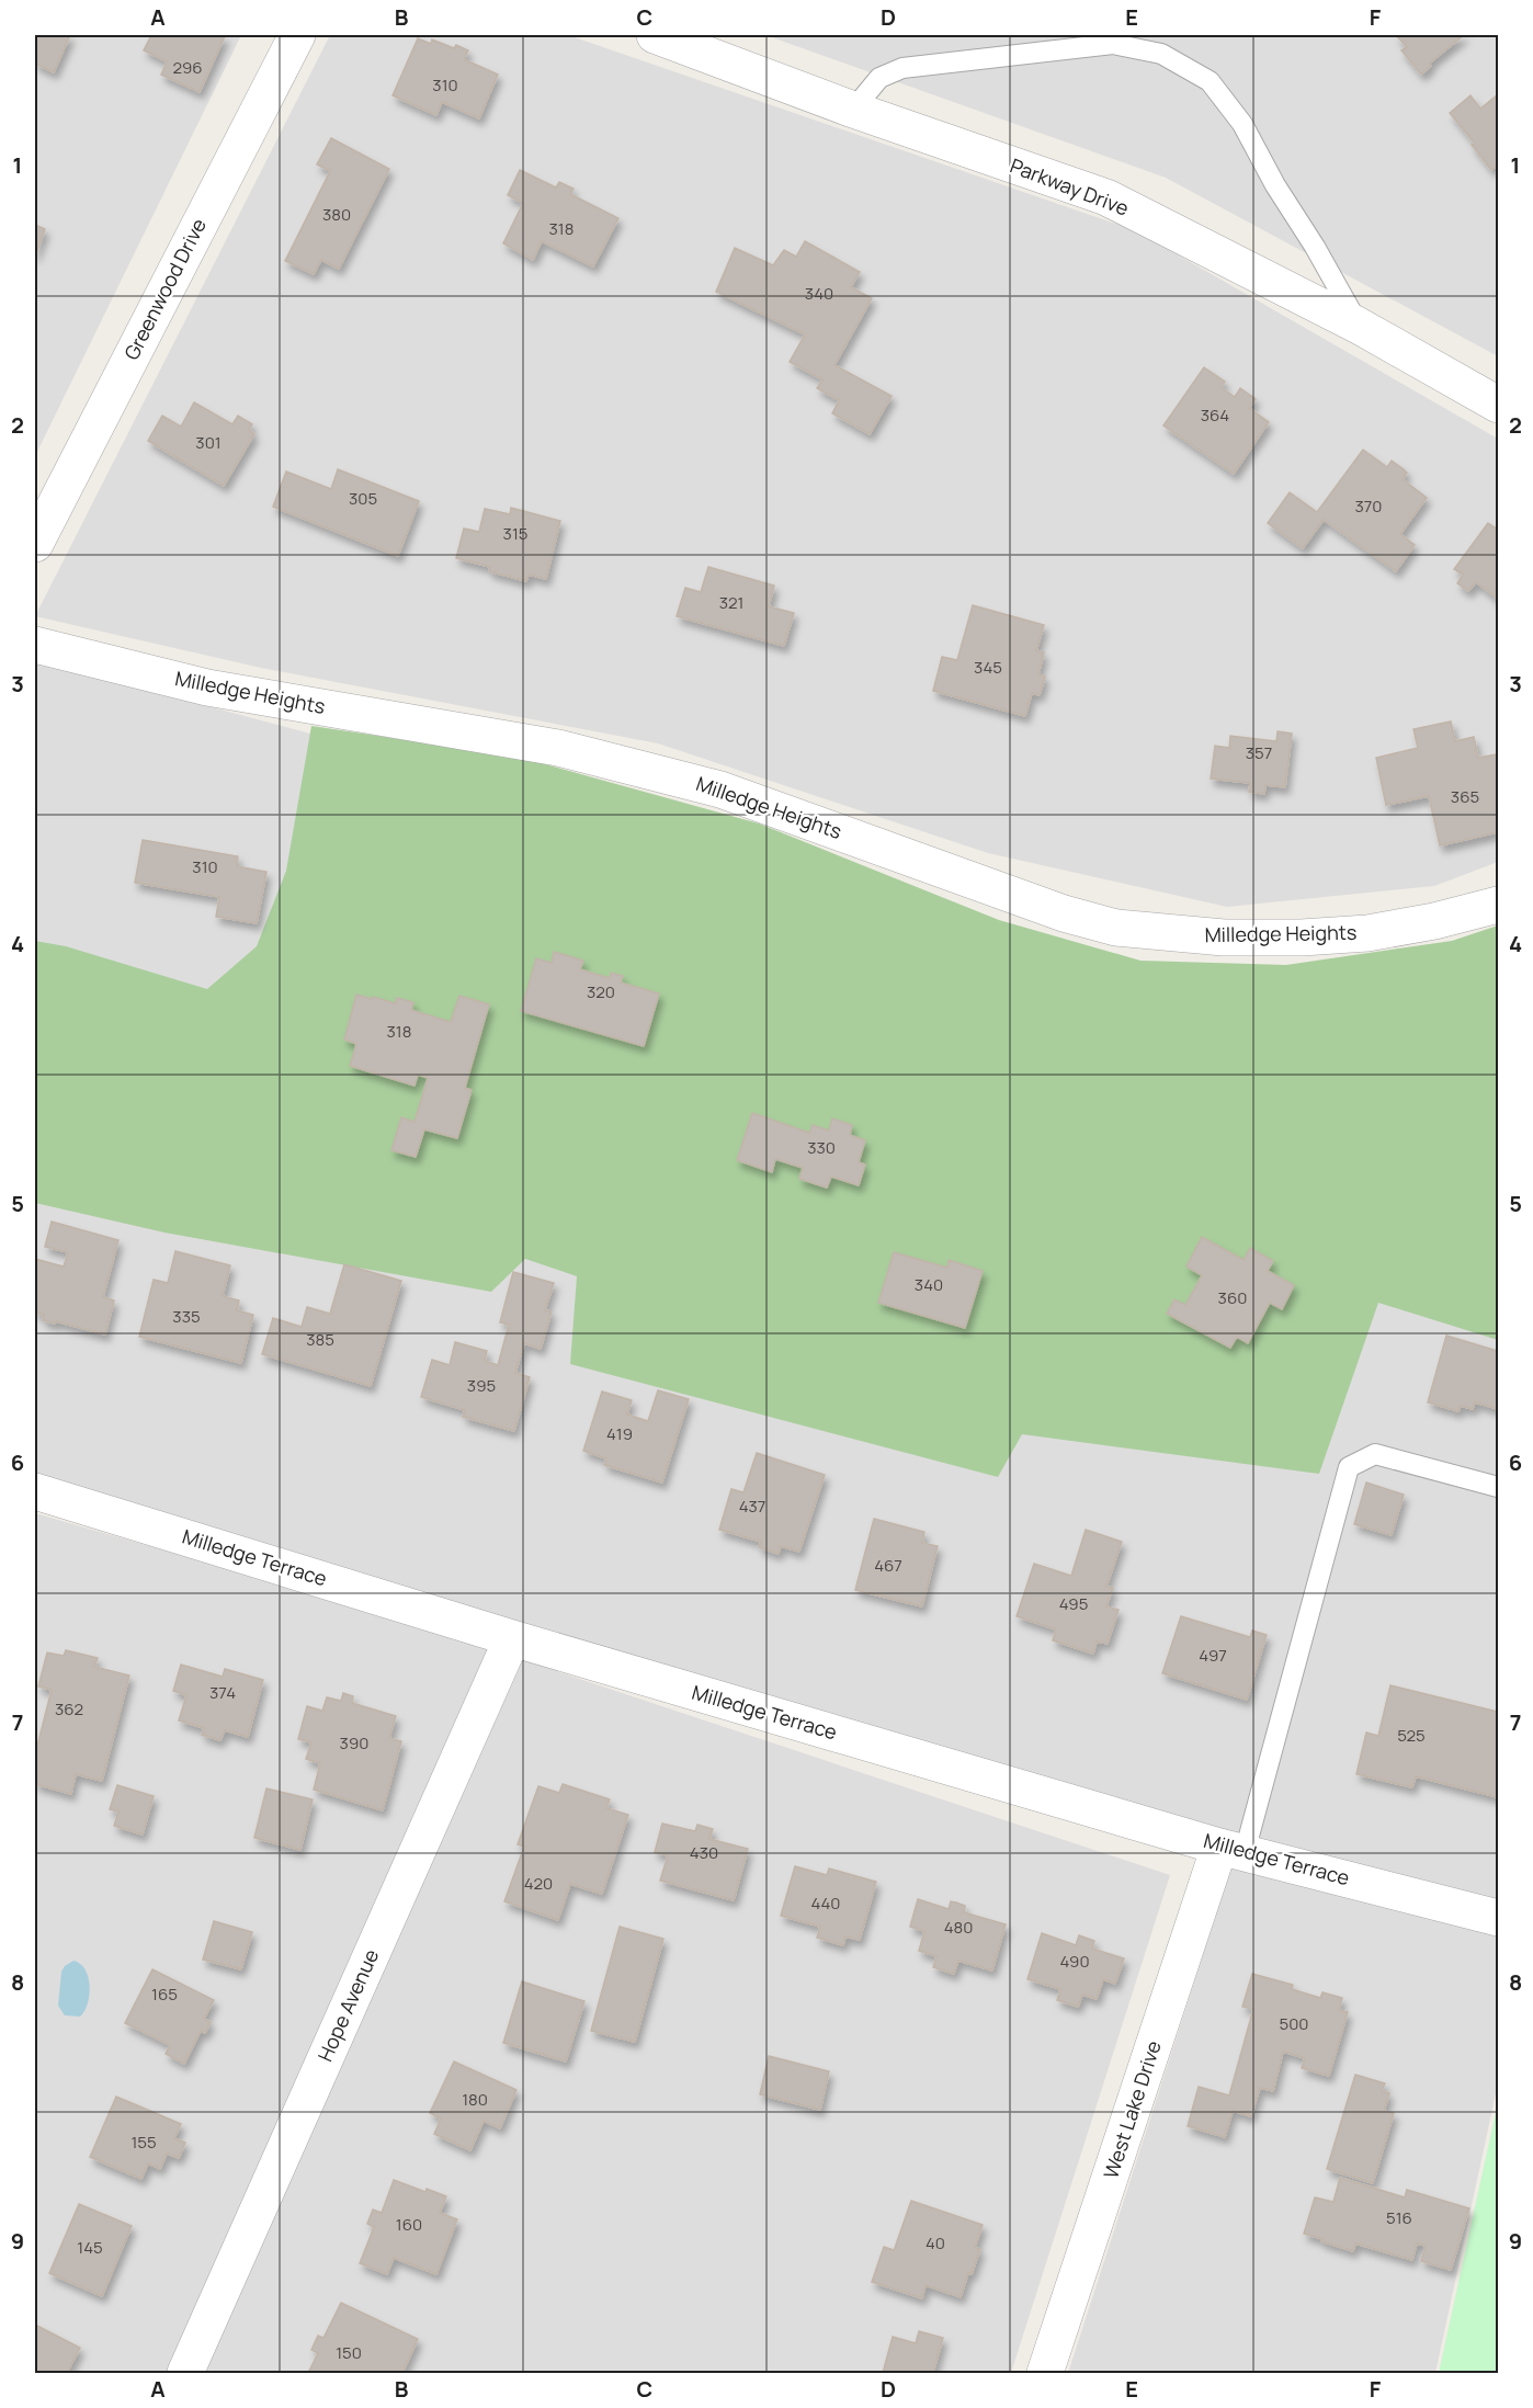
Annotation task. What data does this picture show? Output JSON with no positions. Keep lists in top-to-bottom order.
{
  "streets": {
    "street": [
      "Parkway Drive",
      "Greenwood Drive",
      "Milledge Heights",
      "Milledge Terrace",
      "Hope Avenue",
      "West Lake Drive"
    ]
  },
  "crossings": [
    ["Milledge Terrace", "Hope Avenue"],
    ["Milledge Terrace", "West Lake Drive"]
  ],
  "house_numbers": [
    "296",
    "310",
    "380",
    "318",
    "340",
    "364",
    "301",
    "305",
    "370",
    "315",
    "321",
    "345",
    "357",
    "365",
    "310",
    "320",
    "318",
    "330",
    "340",
    "360",
    "335",
    "385",
    "395",
    "419",
    "437",
    "467",
    "495",
    "497",
    "374",
    "362",
    "525",
    "390",
    "430",
    "420",
    "440",
    "480",
    "490",
    "165",
    "500",
    "180",
    "155",
    "516",
    "160",
    "40",
    "145",
    "150"
  ],
  "grid": {
    "columns": [
      "A",
      "B",
      "C",
      "D",
      "E",
      "F"
    ],
    "rows": [
      "1",
      "2",
      "3",
      "4",
      "5",
      "6",
      "7",
      "8",
      "9"
    ]
  }
}
